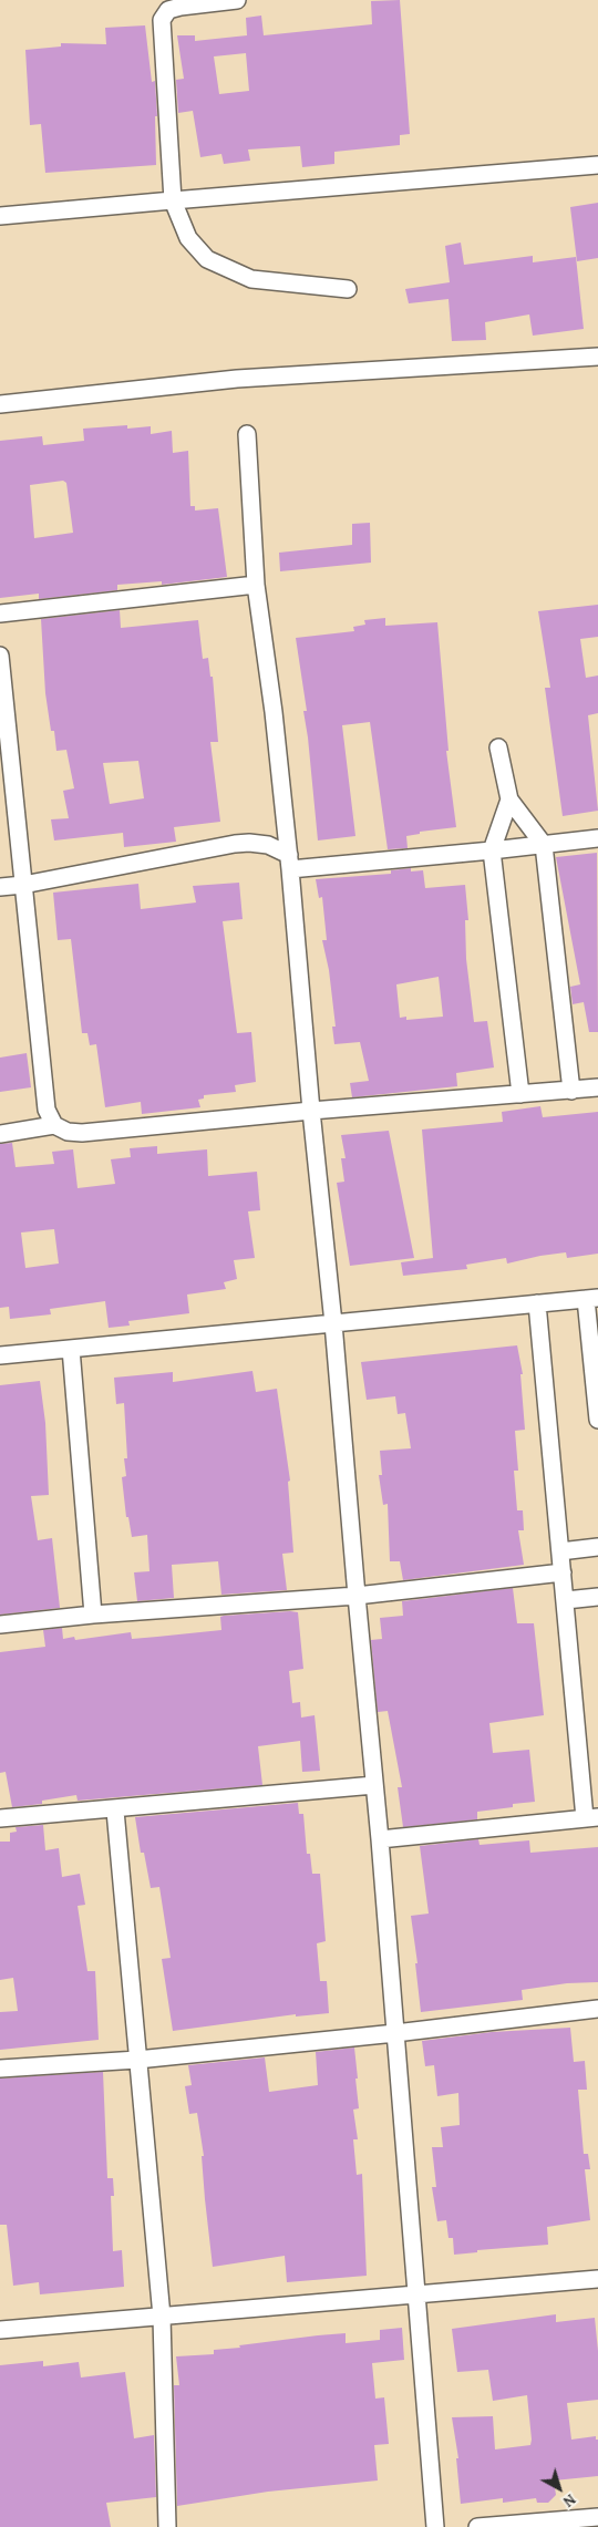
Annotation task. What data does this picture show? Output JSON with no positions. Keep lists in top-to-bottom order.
{
  "north": "bottom right"
}
